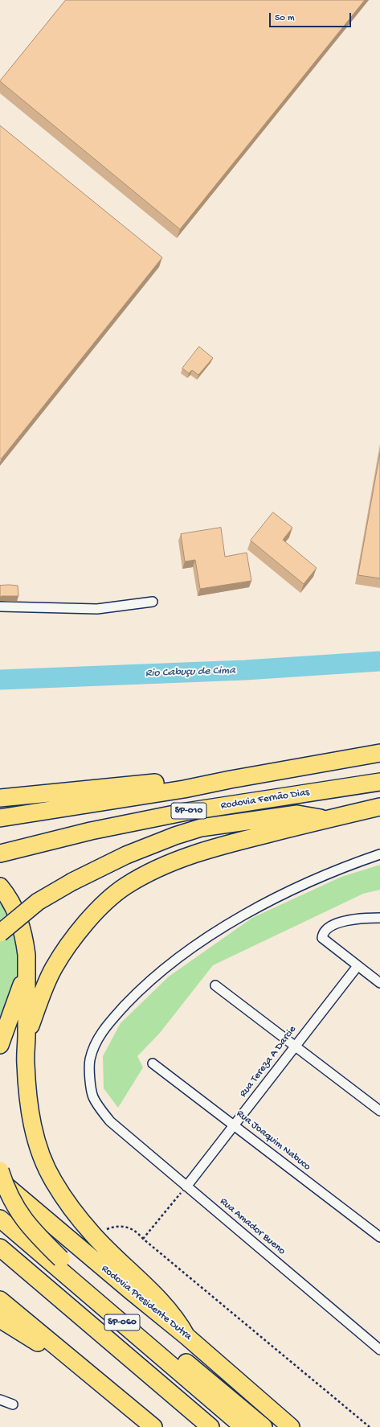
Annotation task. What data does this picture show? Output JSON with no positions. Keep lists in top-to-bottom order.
{
  "streets": {
    "highway": [
      "Rodovia Fernão Dias",
      "SP-010",
      "Rodovia Presidente Dutra",
      "SP-060"
    ],
    "street": ["Rua Tereza A Darcie", "Rua Joaquim Nabuco", "Rua Amador Bueno"]
  },
  "crossings": [
    ["Rua Tereza A Darcie", "Rua Joaquim Nabuco"],
    ["Rua Tereza A Darcie", "Rua Amador Bueno"]
  ],
  "water": ["Rio Cabuçu de Cima"],
  "scale_bar": "50 m"
}
